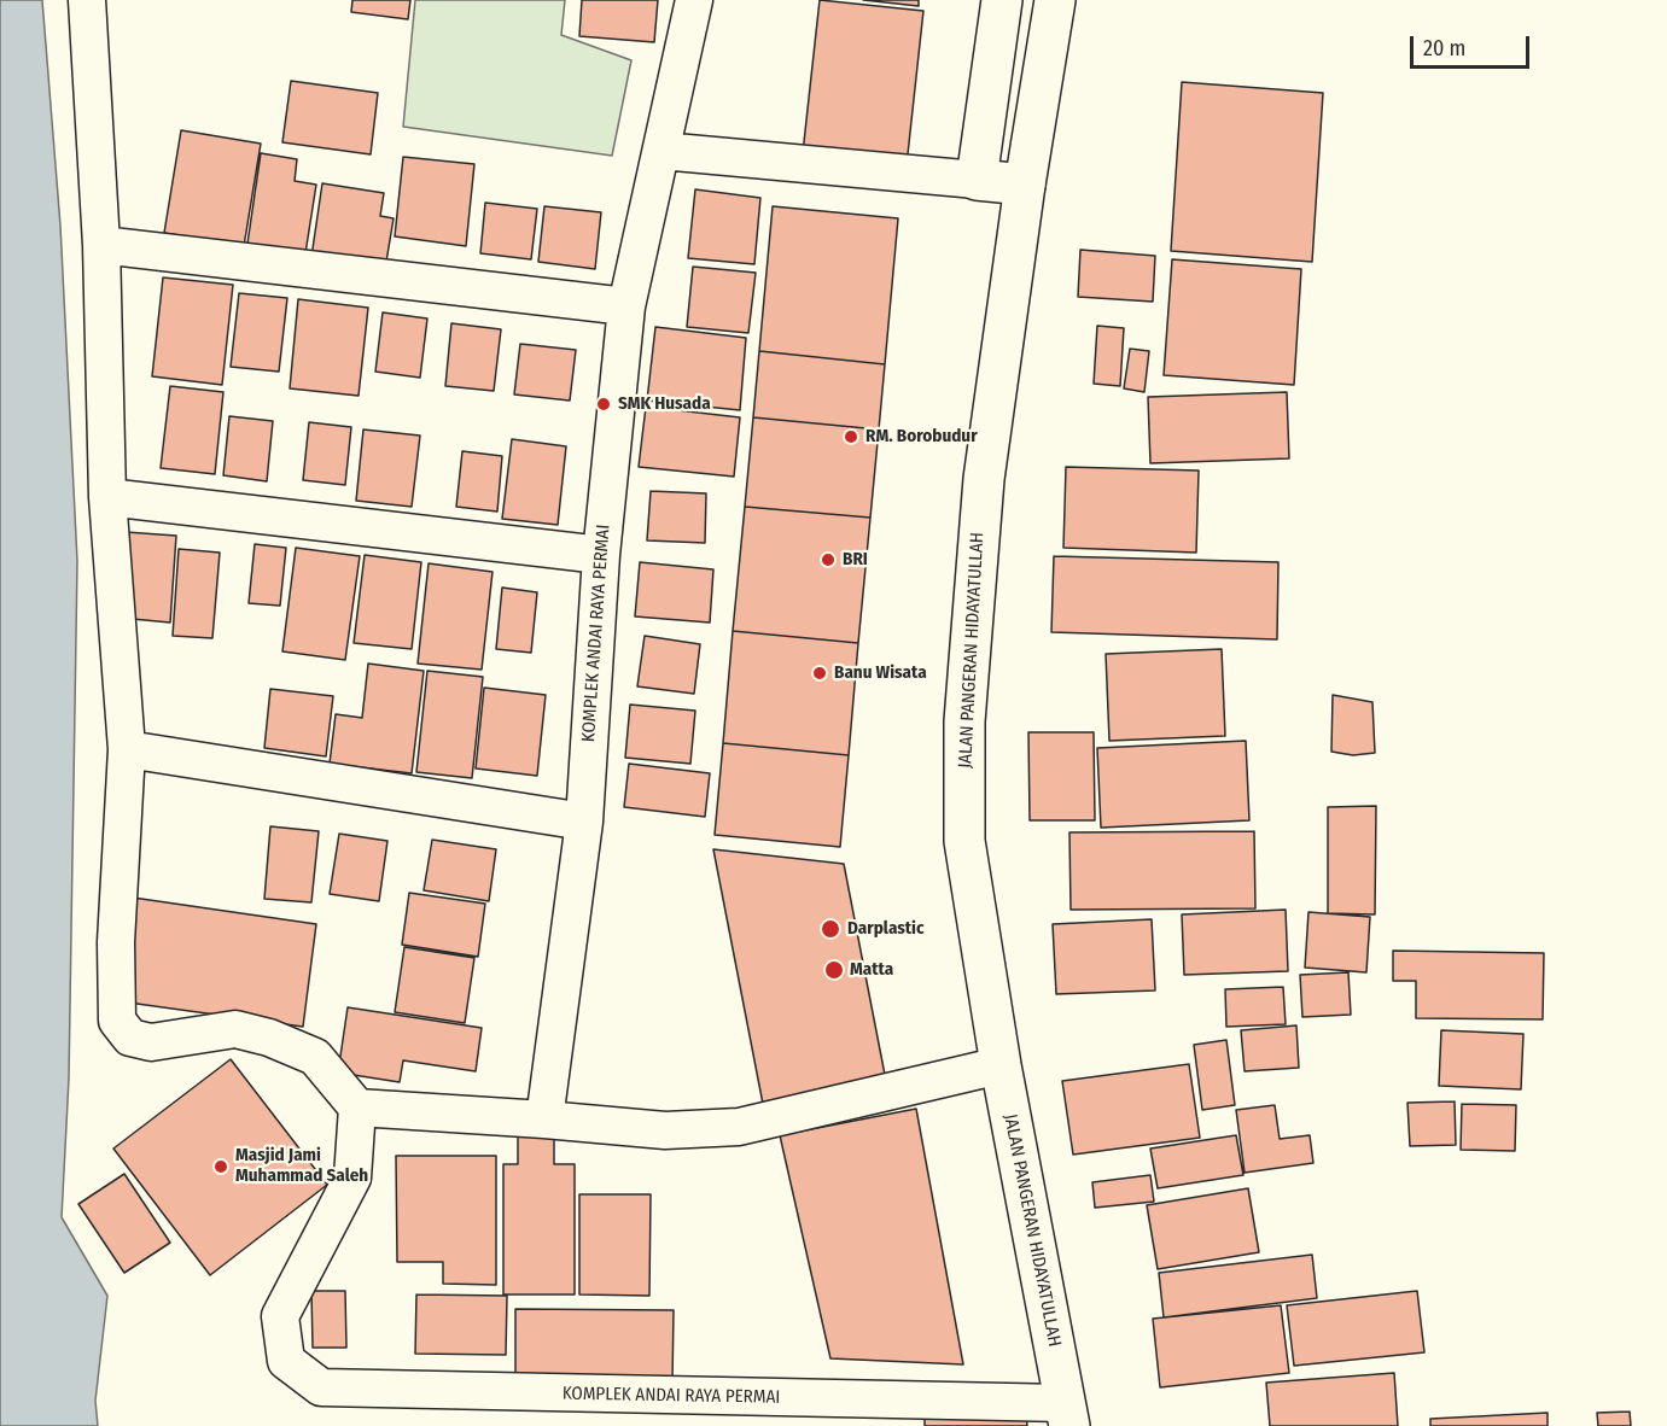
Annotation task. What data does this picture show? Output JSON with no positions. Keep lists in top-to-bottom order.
{
  "streets": {
    "main road": ["JALAN PANGERAN HIDAYATULLAH"],
    "street": ["KOMPLEK ANDAI RAYA PERMAI"]
  },
  "crossings": [
    ["KOMPLEK ANDAI RAYA PERMAI", "JALAN PANGERAN HIDAYATULLAH"]
  ],
  "places": [
    "SMK Husada",
    "RM. Borobudur",
    "BRI",
    "Banu Wisata",
    "Darplastic",
    "Matta",
    "Masjid Jami Muhammad Saleh"
  ],
  "scale_bar": "20 m"
}
